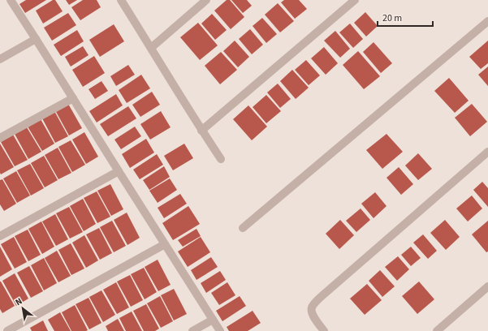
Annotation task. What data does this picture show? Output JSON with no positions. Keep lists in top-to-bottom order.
{
  "scale_bar": "20 m",
  "north": "top left"
}
